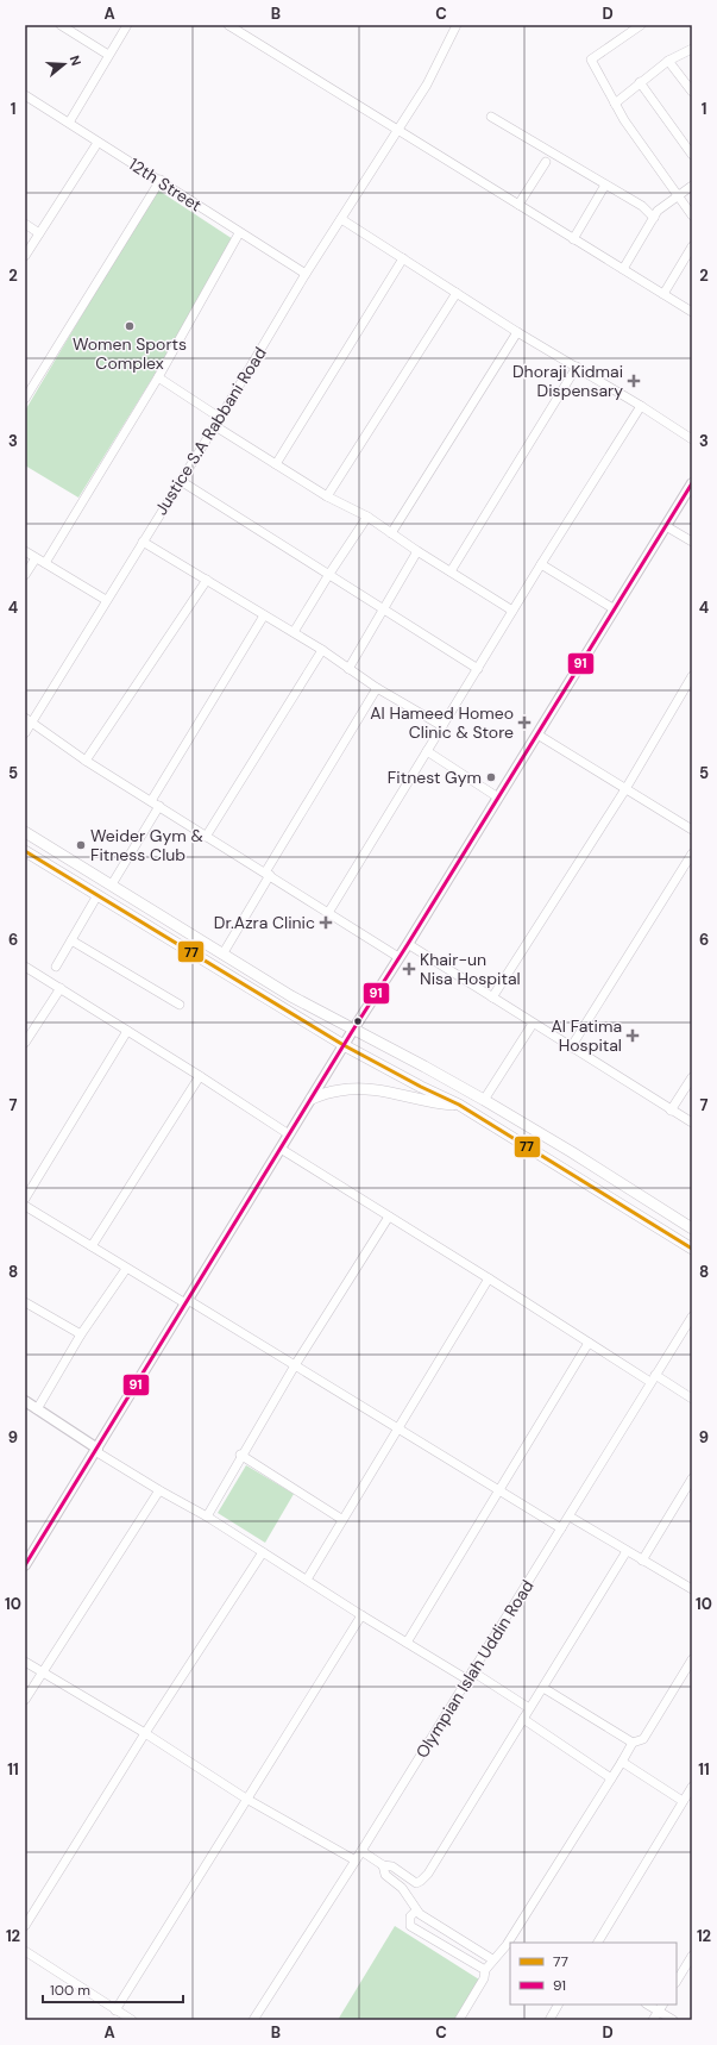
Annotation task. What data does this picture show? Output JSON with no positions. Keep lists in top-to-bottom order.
{
  "streets": {
    "street": ["12th Street", "Justice S.A Rabbani Road", "Olympian Islah Uddin Road"]
  },
  "crossings": [
    ["12th Street", "Justice S.A Rabbani Road"]
  ],
  "places": {
    "other": ["Women Sports Complex", "Fitnest Gym", "Weider Gym & Fitness Club"],
    "health": [
      "Dhoraji Kidmai Dispensary",
      "Al Hameed Homeo Clinic & Store",
      "Dr.Azra Clinic",
      "Khair-un Nisa Hospital",
      "Al Fatima Hospital"
    ]
  },
  "lines": ["transit line 91", "transit line 77"],
  "legend": ["77", "91"],
  "scale_bar": "100 m",
  "north": "right",
  "grid": {
    "columns": [
      "A",
      "B",
      "C",
      "D"
    ],
    "rows": [
      "1",
      "2",
      "3",
      "4",
      "5",
      "6",
      "7",
      "8",
      "9",
      "10",
      "11",
      "12"
    ]
  }
}
